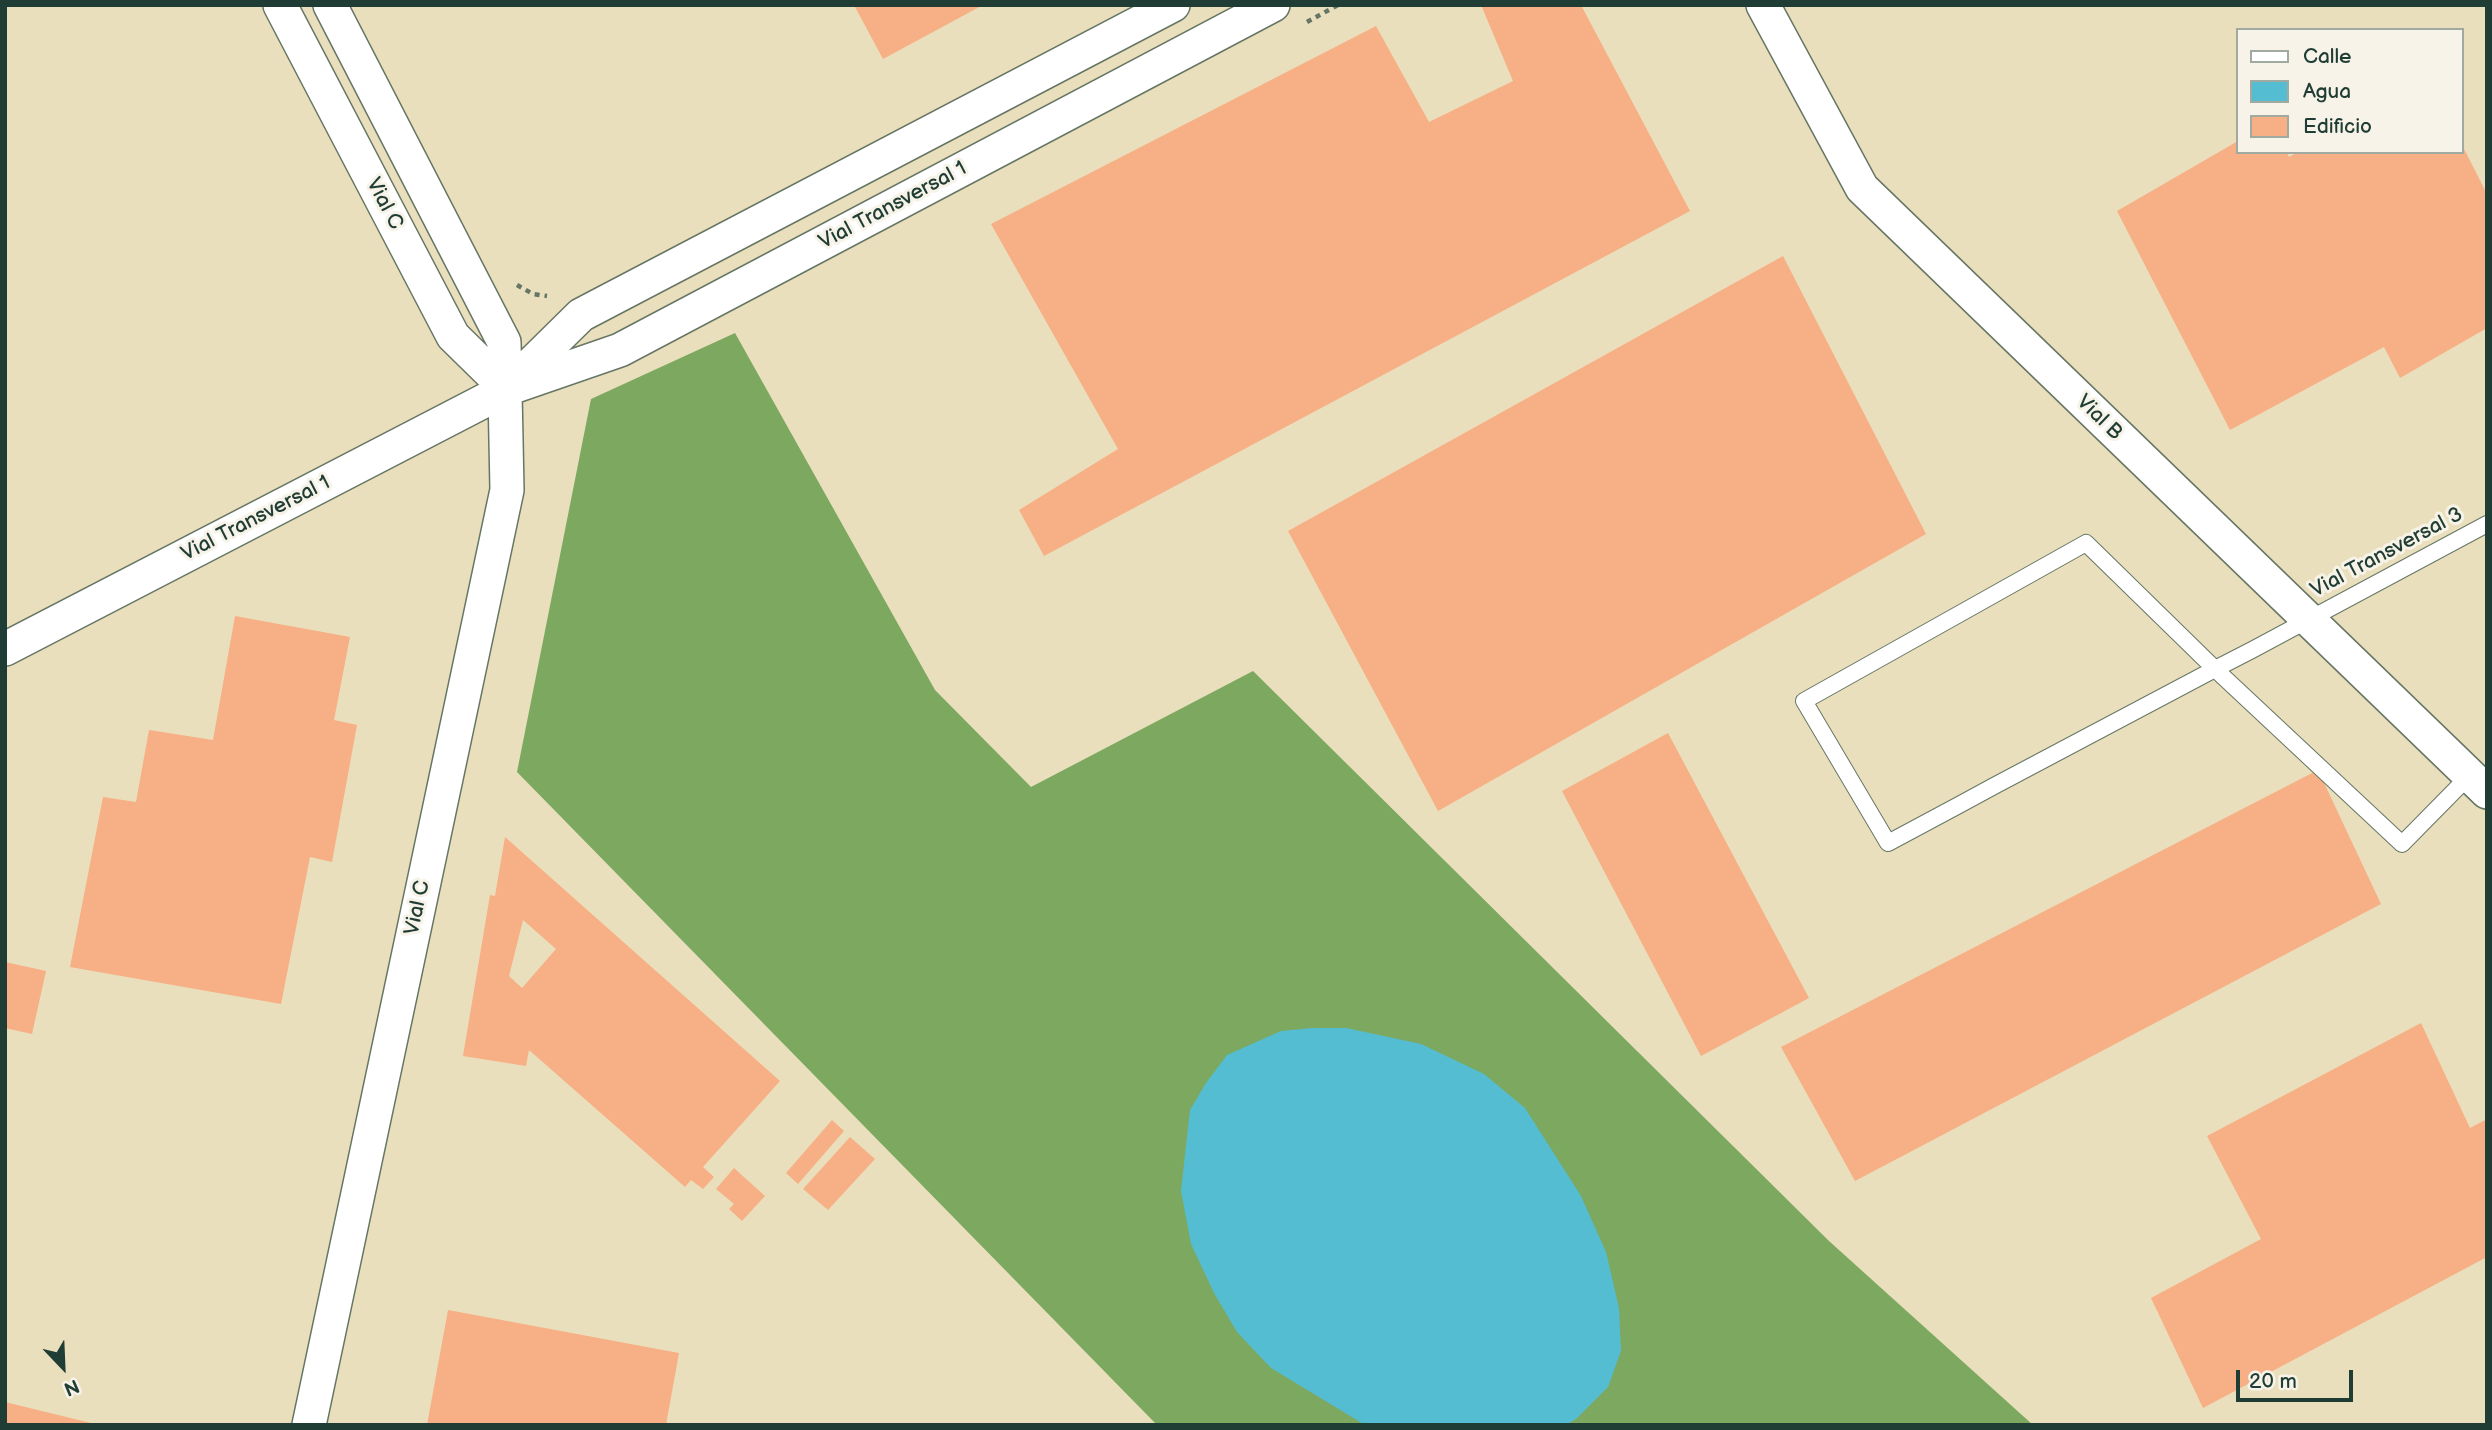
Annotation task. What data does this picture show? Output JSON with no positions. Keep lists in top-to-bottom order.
{
  "streets": {
    "street": ["Vial C", "Vial Transversal 1", "Vial B"],
    "lane": ["Vial Transversal 3"]
  },
  "crossings": [
    ["Vial C", "Vial Transversal 1"],
    ["Vial B", "Vial Transversal 3"]
  ],
  "legend": ["Calle", "Agua", "Edificio"],
  "scale_bar": "20 m",
  "north": "bottom right"
}
